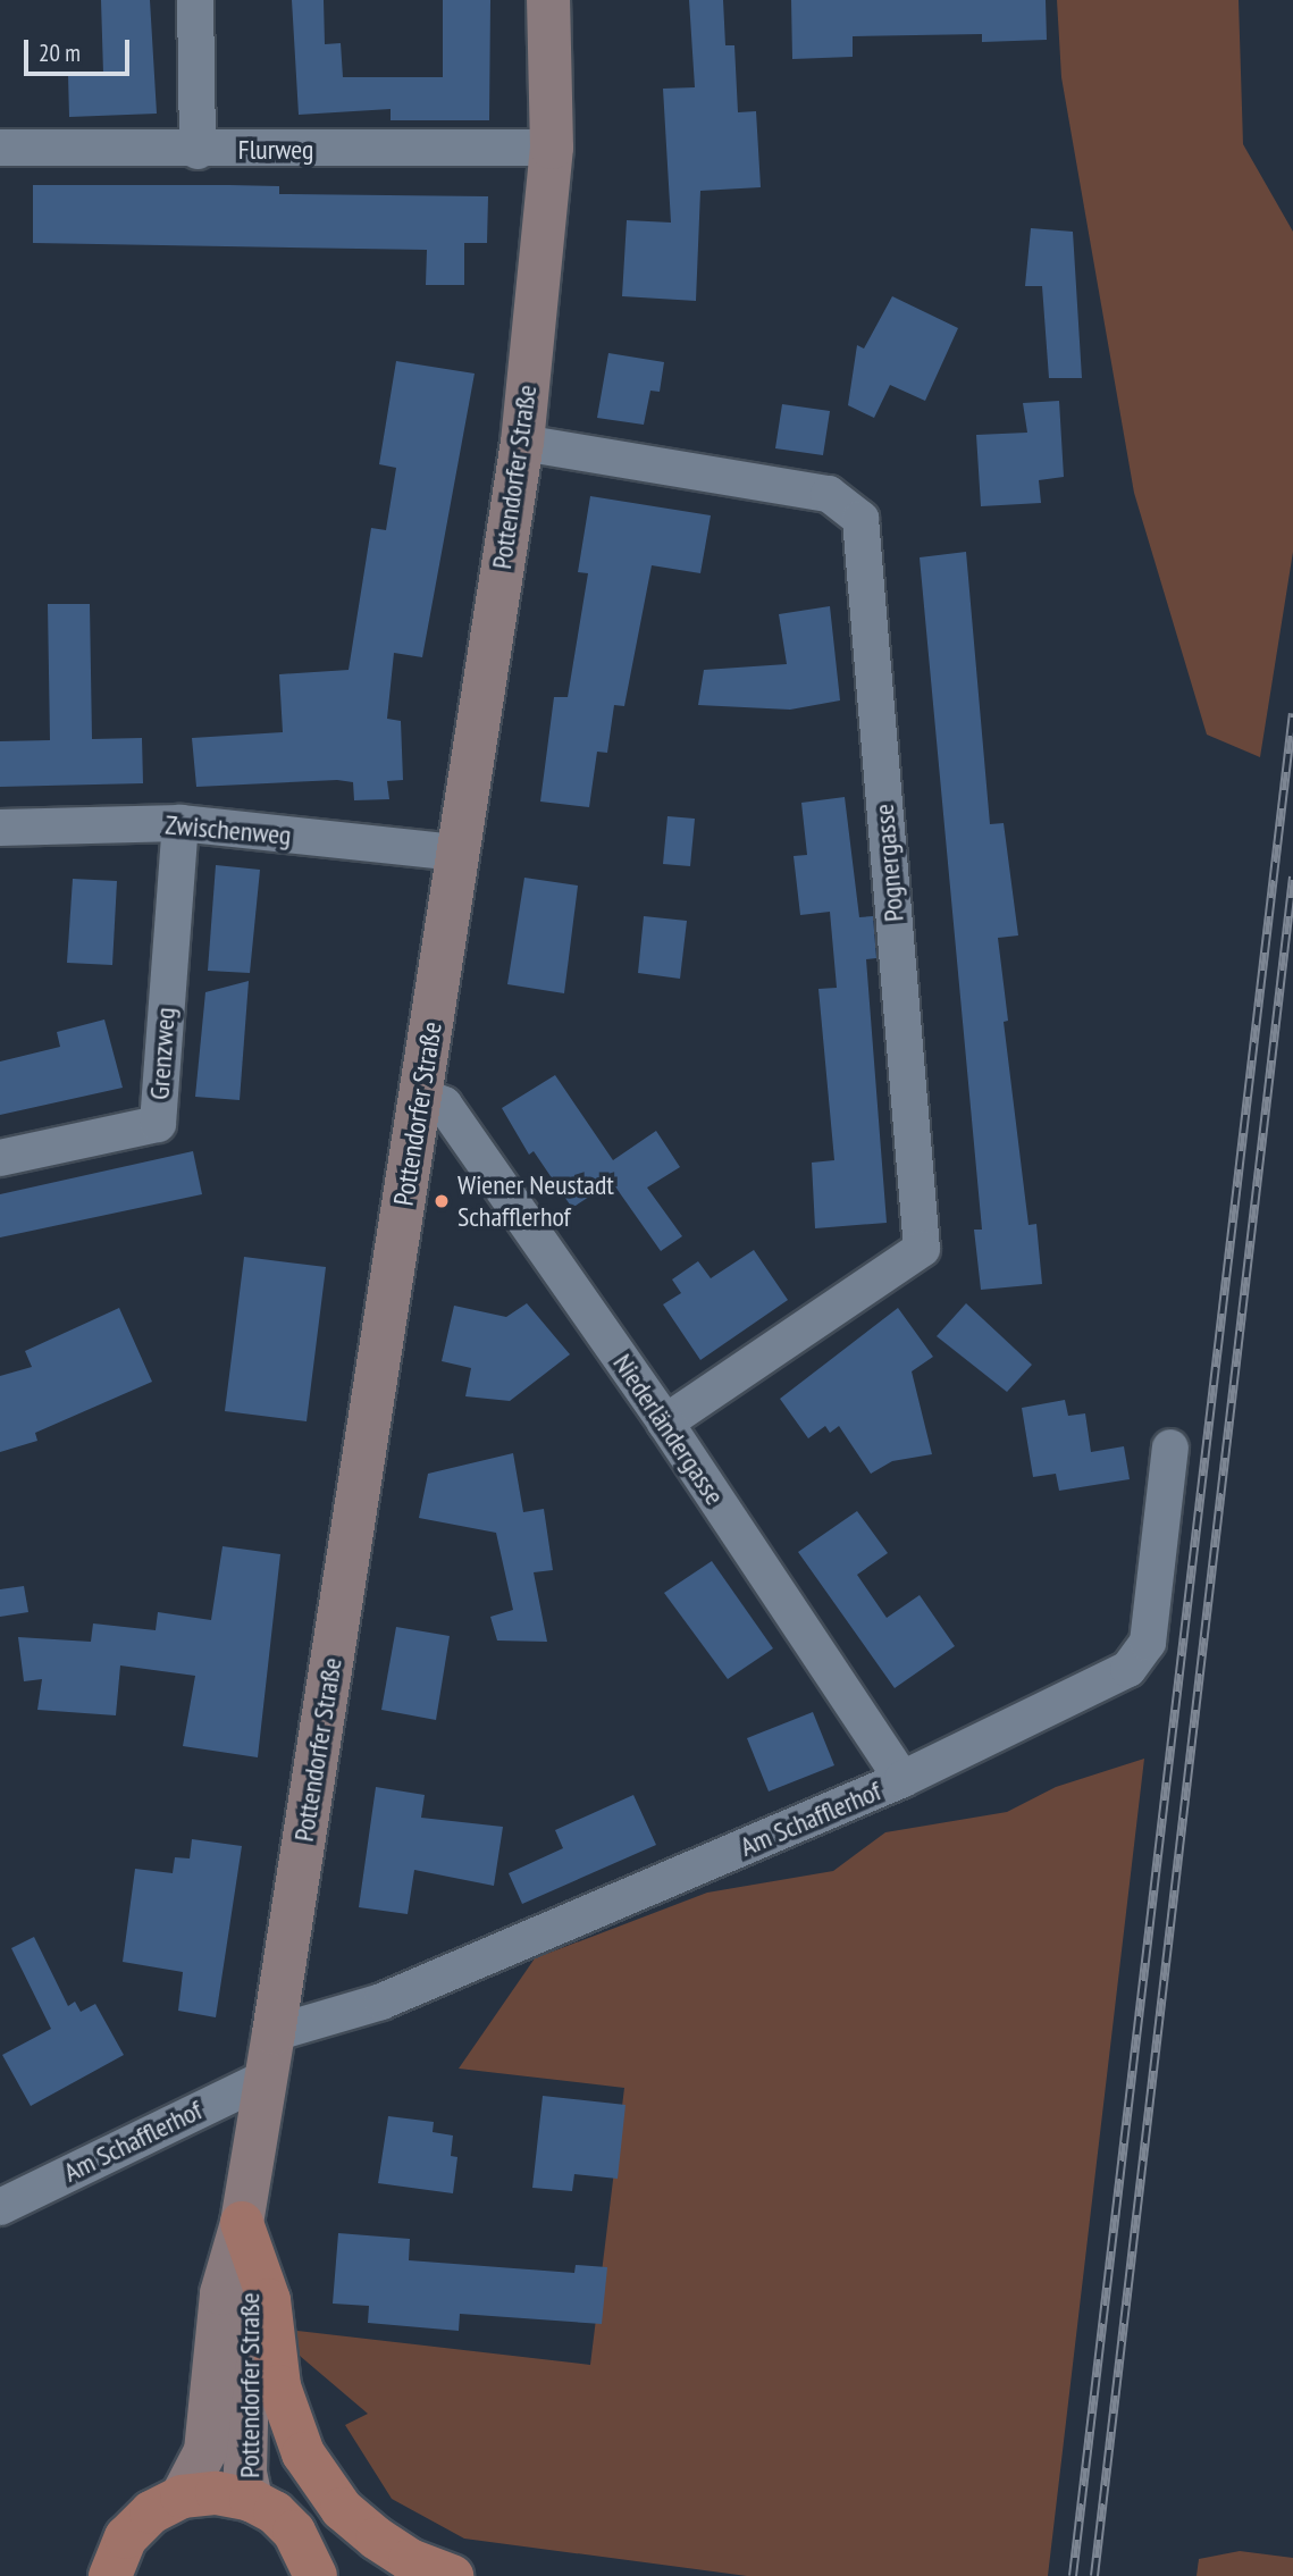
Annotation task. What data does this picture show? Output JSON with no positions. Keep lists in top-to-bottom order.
{
  "streets": {
    "main road": ["Pottendorfer Straße"],
    "street": [
      "Flurweg",
      "Zwischenweg",
      "Pognergasse",
      "Grenzweg",
      "Niederländergasse",
      "Am Schafflerhof"
    ]
  },
  "crossings": [
    ["Flurweg", "Pottendorfer Straße"],
    ["Pottendorfer Straße", "Zwischenweg"],
    ["Pottendorfer Straße", "Pognergasse"],
    ["Pottendorfer Straße", "Niederländergasse"],
    ["Pottendorfer Straße", "Am Schafflerhof"],
    ["Zwischenweg", "Grenzweg"],
    ["Pognergasse", "Niederländergasse"],
    ["Niederländergasse", "Am Schafflerhof"]
  ],
  "places": ["Wiener Neustadt Schafflerhof"],
  "scale_bar": "20 m"
}
